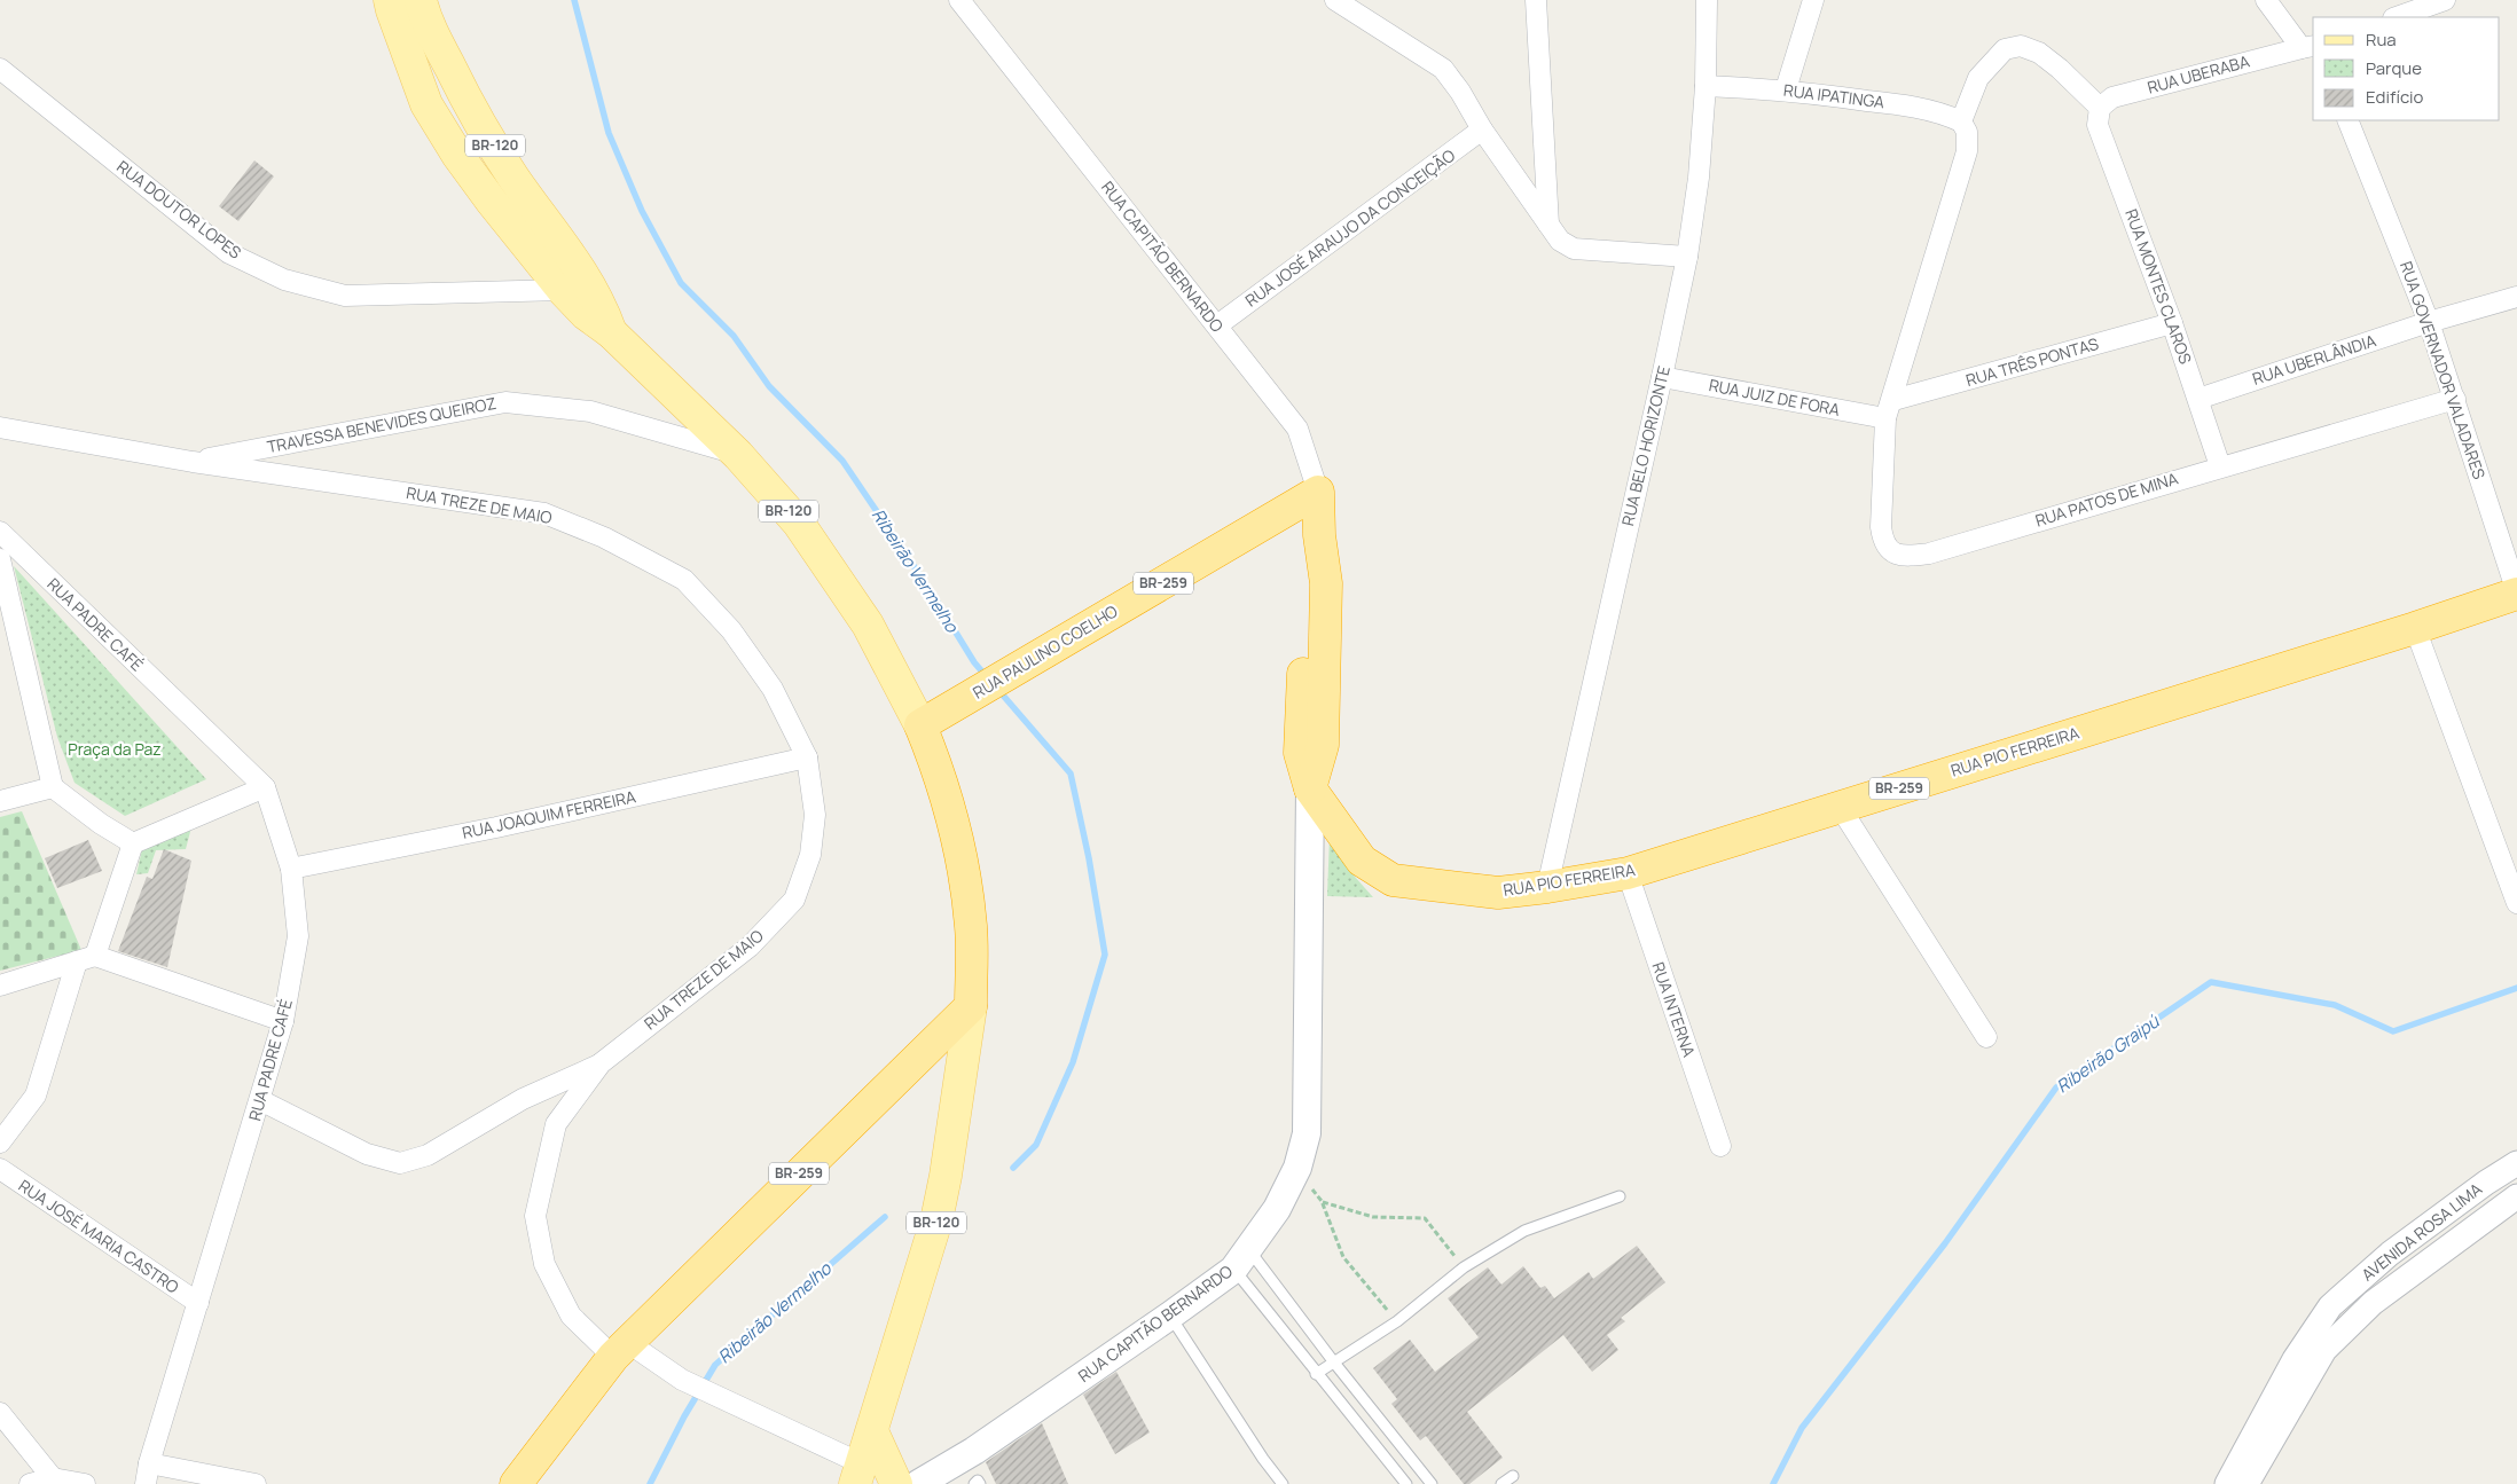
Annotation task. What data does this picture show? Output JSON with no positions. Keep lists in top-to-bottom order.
{
  "streets": {
    "highway": [
      "BR-120",
      "RUA CAPITÃO BERNARDO",
      "BR-259",
      "RUA PAULINO COELHO",
      "RUA PIO FERREIRA"
    ],
    "street": [
      "RUA UBERABA",
      "RUA IPATINGA",
      "RUA DOUTOR LOPES",
      "RUA JOSÉ ARAUJO DA CONCEIÇÃO",
      "RUA MONTES CLAROS",
      "RUA UBERLÂNDIA",
      "RUA TRÊS PONTAS",
      "RUA GOVERNADOR VALADARES",
      "RUA JUIZ DE FORA",
      "TRAVESSA BENEVIDES QUEIROZ",
      "RUA BELO HORIZONTE",
      "RUA PATOS DE MINA",
      "RUA TREZE DE MAIO",
      "RUA PADRE CAFÉ",
      "RUA JOAQUIM FERREIRA",
      "RUA INTERNA",
      "AVENIDA ROSA LIMA",
      "RUA JOSÉ MARIA CASTRO"
    ]
  },
  "crossings": [
    ["RUA UBERABA", "RUA MONTES CLAROS"],
    ["RUA IPATINGA", "RUA BELO HORIZONTE"],
    ["BR-120", "RUA DOUTOR LOPES"],
    ["BR-120", "TRAVESSA BENEVIDES QUEIROZ"],
    ["BR-120", "RUA TREZE DE MAIO"],
    ["BR-120", "BR-259"],
    ["BR-120", "RUA PAULINO COELHO"],
    ["RUA JOSÉ ARAUJO DA CONCEIÇÃO", "RUA CAPITÃO BERNARDO"],
    ["RUA CAPITÃO BERNARDO", "RUA PAULINO COELHO"],
    ["RUA CAPITÃO BERNARDO", "RUA PIO FERREIRA"],
    ["RUA MONTES CLAROS", "RUA UBERLÂNDIA"],
    ["RUA MONTES CLAROS", "RUA TRÊS PONTAS"],
    ["RUA MONTES CLAROS", "RUA PATOS DE MINA"],
    ["RUA UBERLÂNDIA", "RUA GOVERNADOR VALADARES"],
    ["RUA TRÊS PONTAS", "RUA JUIZ DE FORA"],
    ["RUA TRÊS PONTAS", "RUA PATOS DE MINA"],
    ["RUA GOVERNADOR VALADARES", "RUA PATOS DE MINA"],
    ["RUA GOVERNADOR VALADARES", "RUA PIO FERREIRA"],
    ["RUA JUIZ DE FORA", "RUA BELO HORIZONTE"],
    ["RUA JUIZ DE FORA", "RUA PATOS DE MINA"],
    ["TRAVESSA BENEVIDES QUEIROZ", "RUA TREZE DE MAIO"],
    ["RUA BELO HORIZONTE", "RUA PIO FERREIRA"],
    ["RUA TREZE DE MAIO", "BR-259"],
    ["RUA TREZE DE MAIO", "RUA JOAQUIM FERREIRA"],
    ["RUA PADRE CAFÉ", "RUA JOAQUIM FERREIRA"],
    ["RUA PADRE CAFÉ", "RUA JOSÉ MARIA CASTRO"],
    ["RUA PIO FERREIRA", "RUA INTERNA"]
  ],
  "water": ["Ribeirão Vermelho", "Ribeirão Graipú"],
  "parks": ["Praça da Paz"],
  "legend": ["Rua", "Parque", "Edifício"]
}
